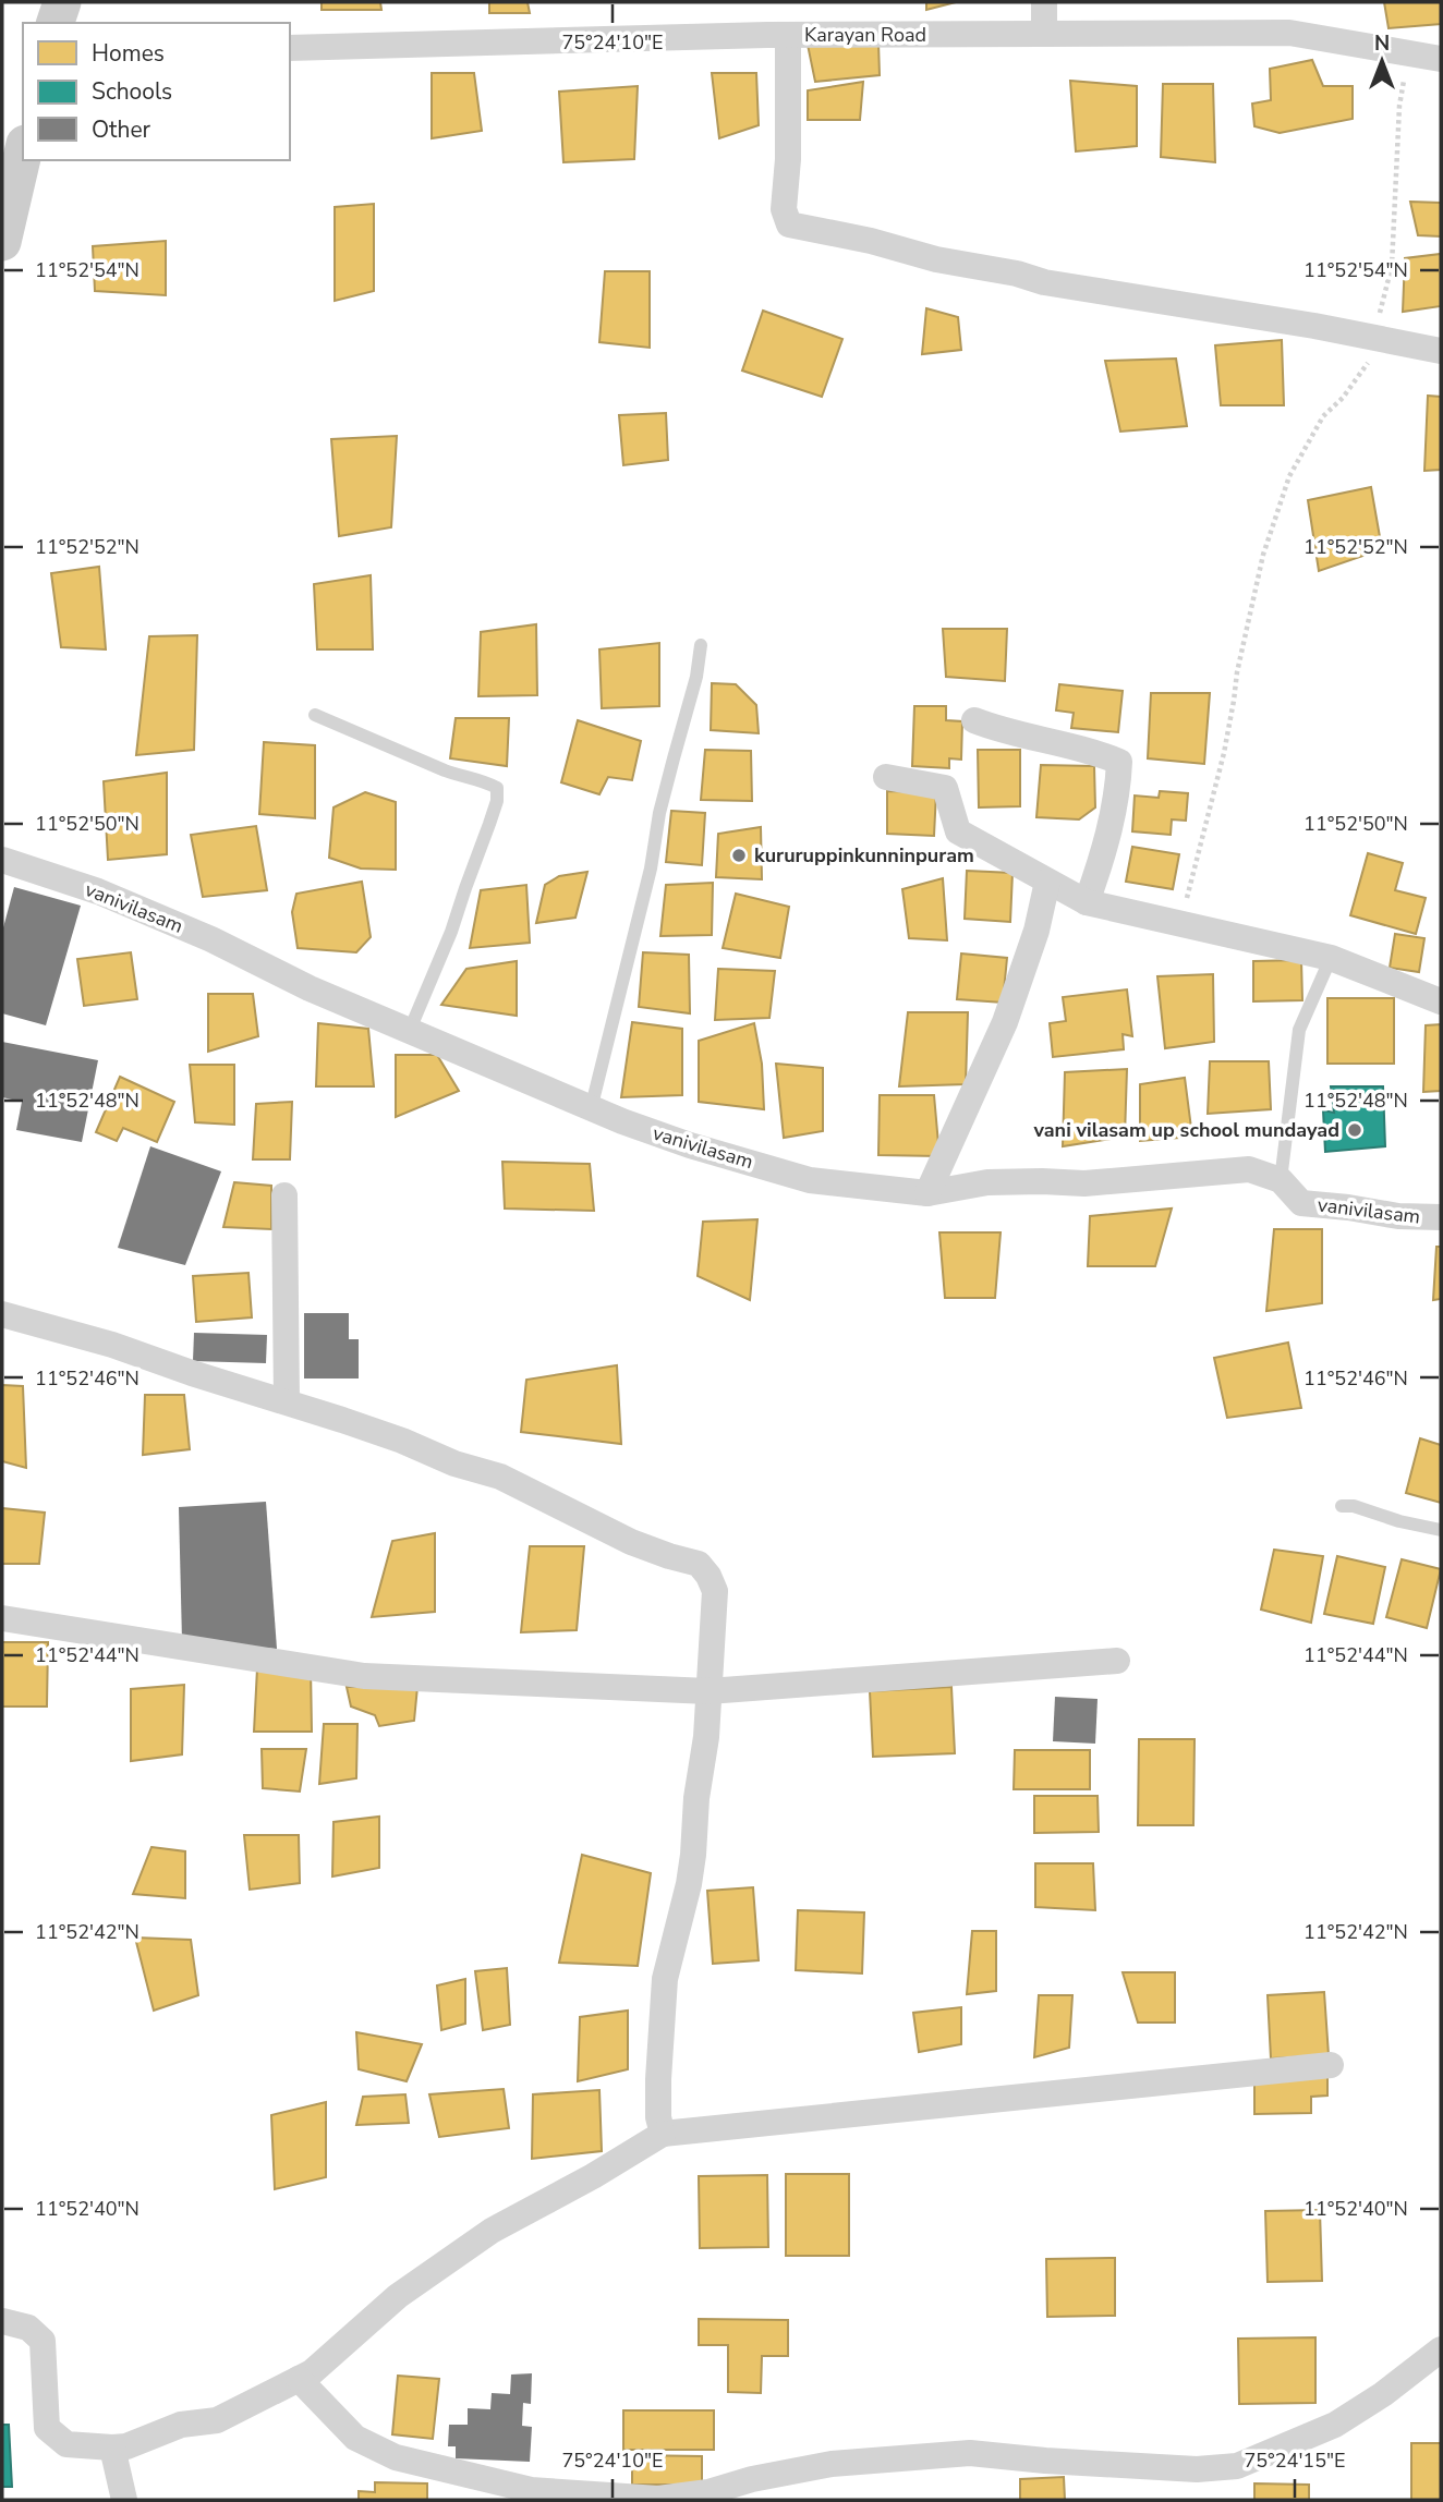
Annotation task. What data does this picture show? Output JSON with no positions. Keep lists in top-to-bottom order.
{
  "streets": {
    "street": ["Karayan Road", "vanivilasam"]
  },
  "places": ["kururuppinkunninpuram", "vani vilasam up school mundayad"],
  "legend": ["Homes", "Schools", "Other"],
  "north": "top",
  "coordinates": [
    "75°24'10\"E",
    "11°52'54\"N",
    "11°52'52\"N",
    "11°52'50\"N",
    "11°52'48\"N",
    "11°52'46\"N",
    "11°52'44\"N",
    "11°52'42\"N",
    "11°52'40\"N",
    "75°24'15\"E"
  ]
}
